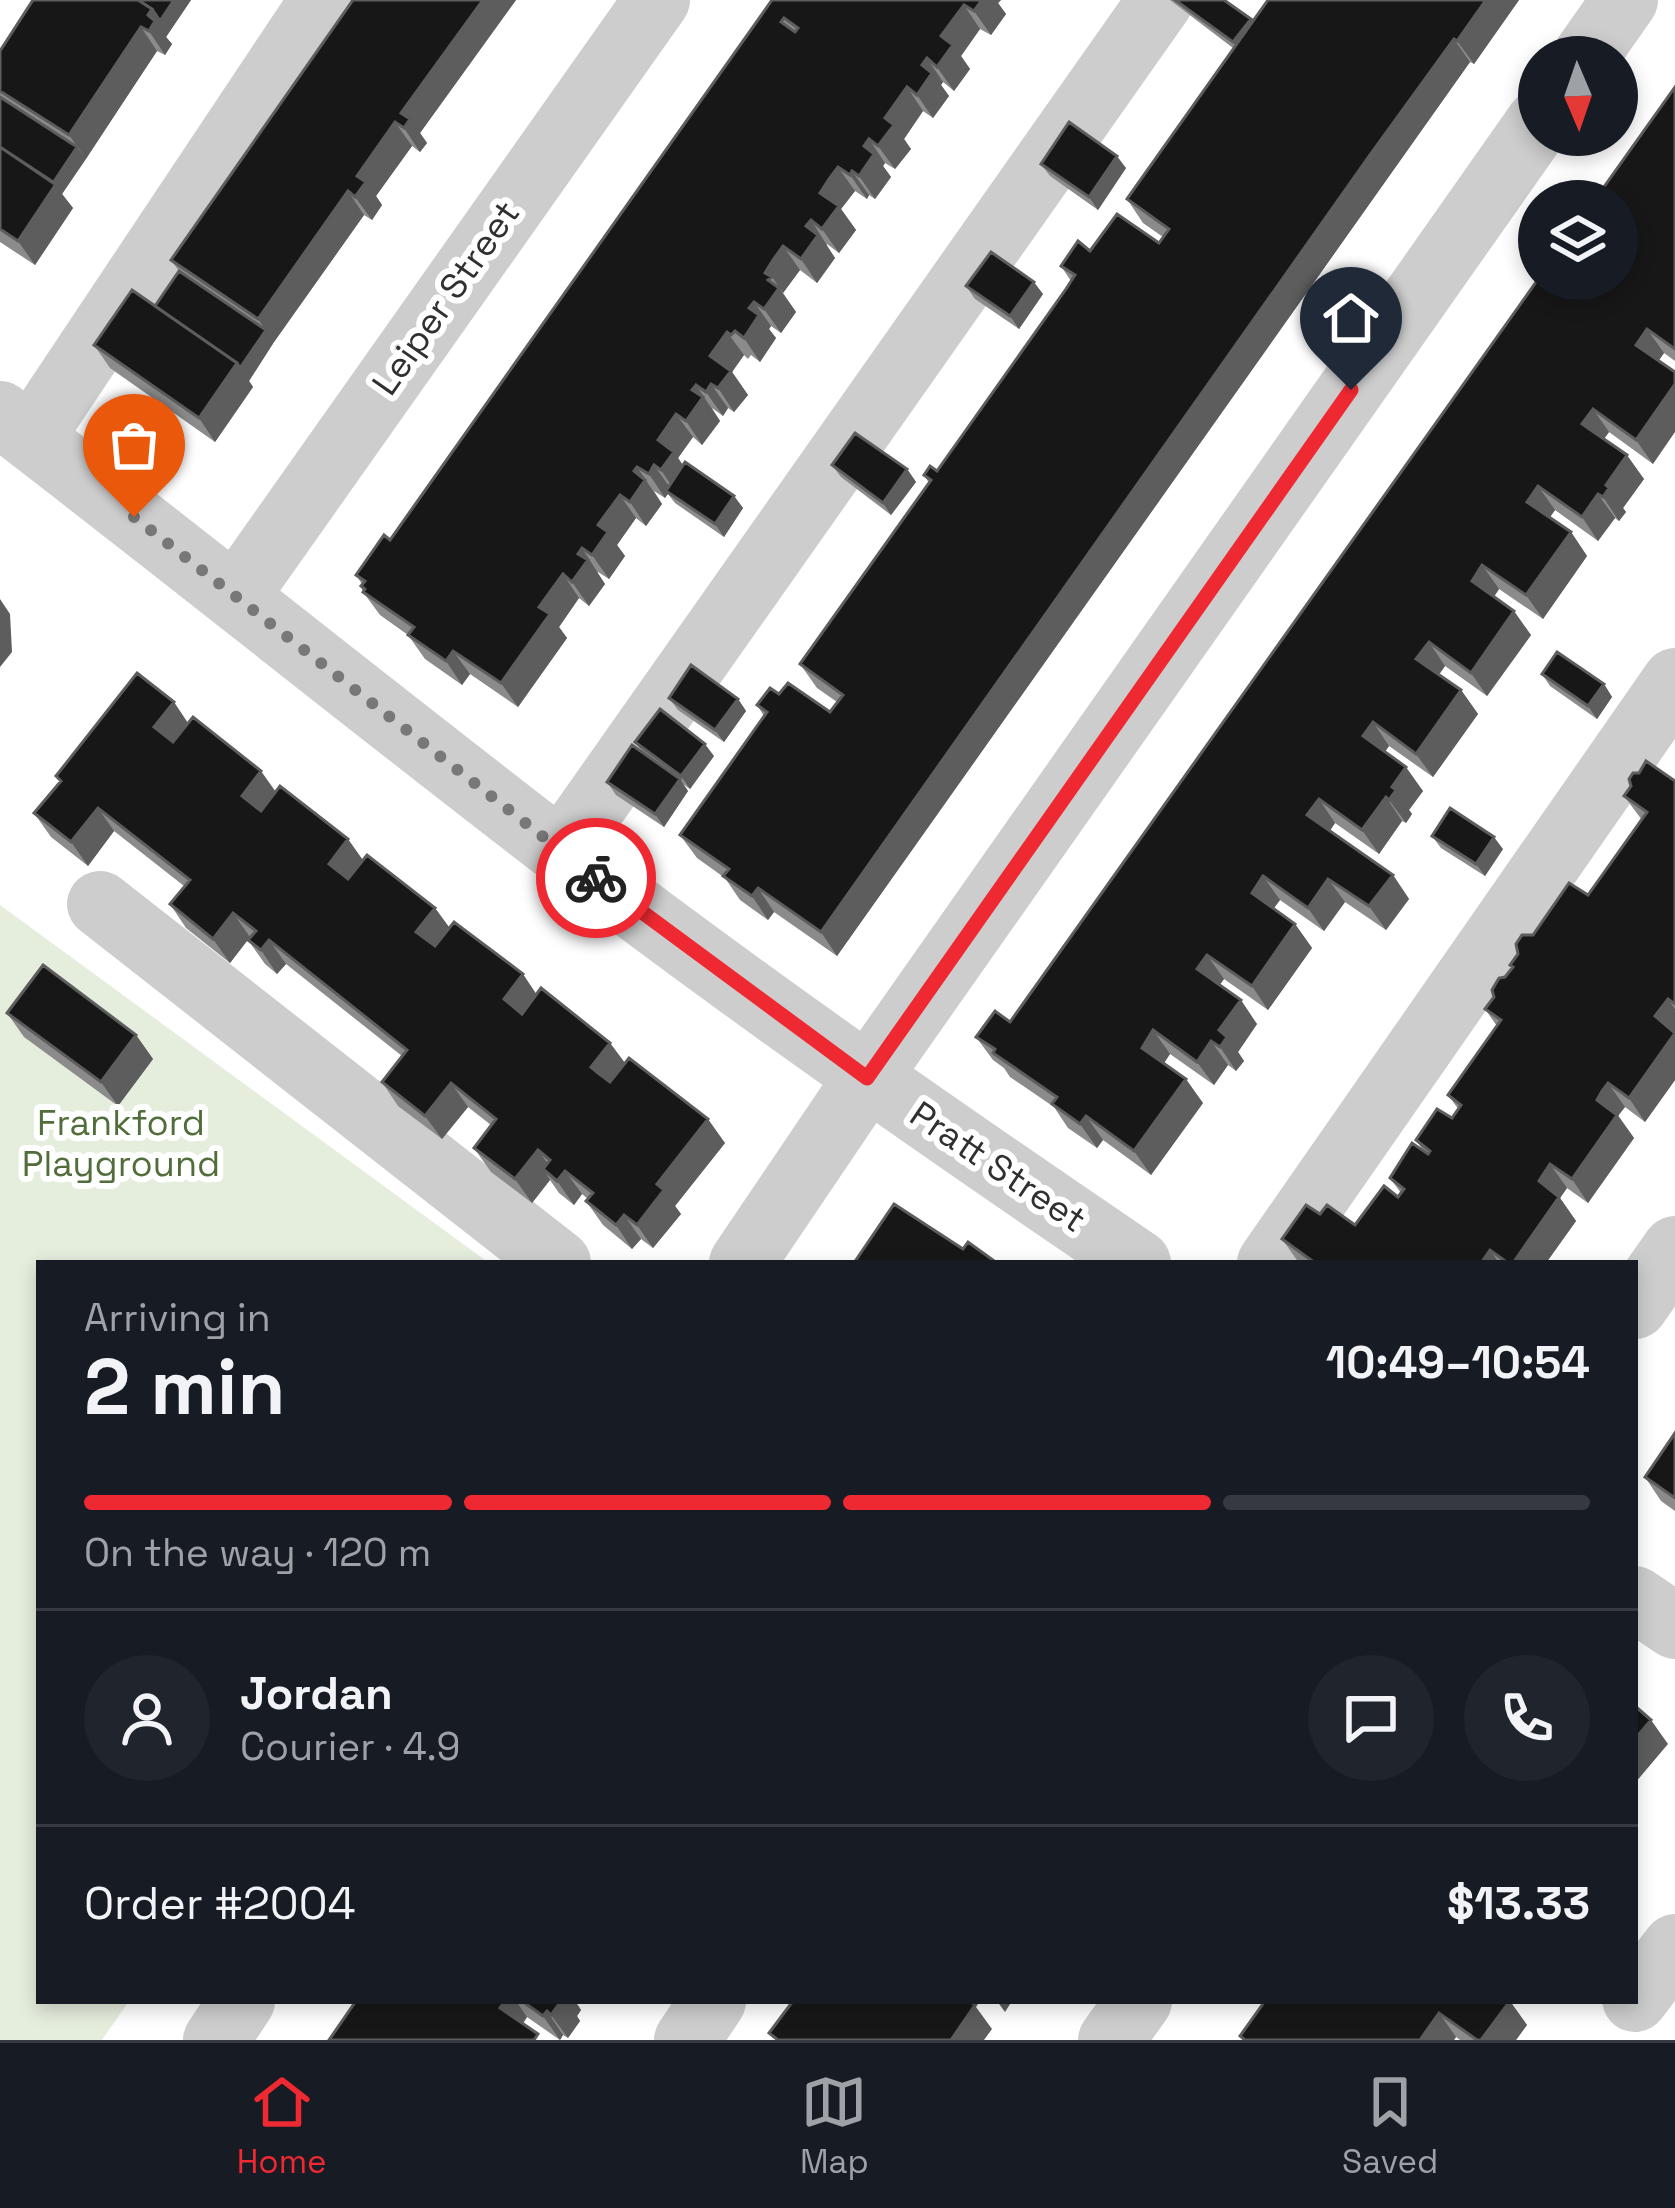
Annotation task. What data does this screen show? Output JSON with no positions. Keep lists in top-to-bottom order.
{
  "streets": {
    "street": ["Leiper Street", "Pratt Street"]
  },
  "crossings": [
    ["Leiper Street", "Pratt Street"]
  ],
  "parks": ["Frankford Playground"],
  "north": "bottom",
  "page": {
    "heading": ["2 min", "Arriving in", "10:49–10:54"],
    "panel": [
      "Jordan",
      "Courier · 4.9",
      "Order #2004",
      "$13.33"
    ],
    "bar": "On the way · 120 m",
    "tabs": ["Home", "Map", "Saved"]
  }
}
